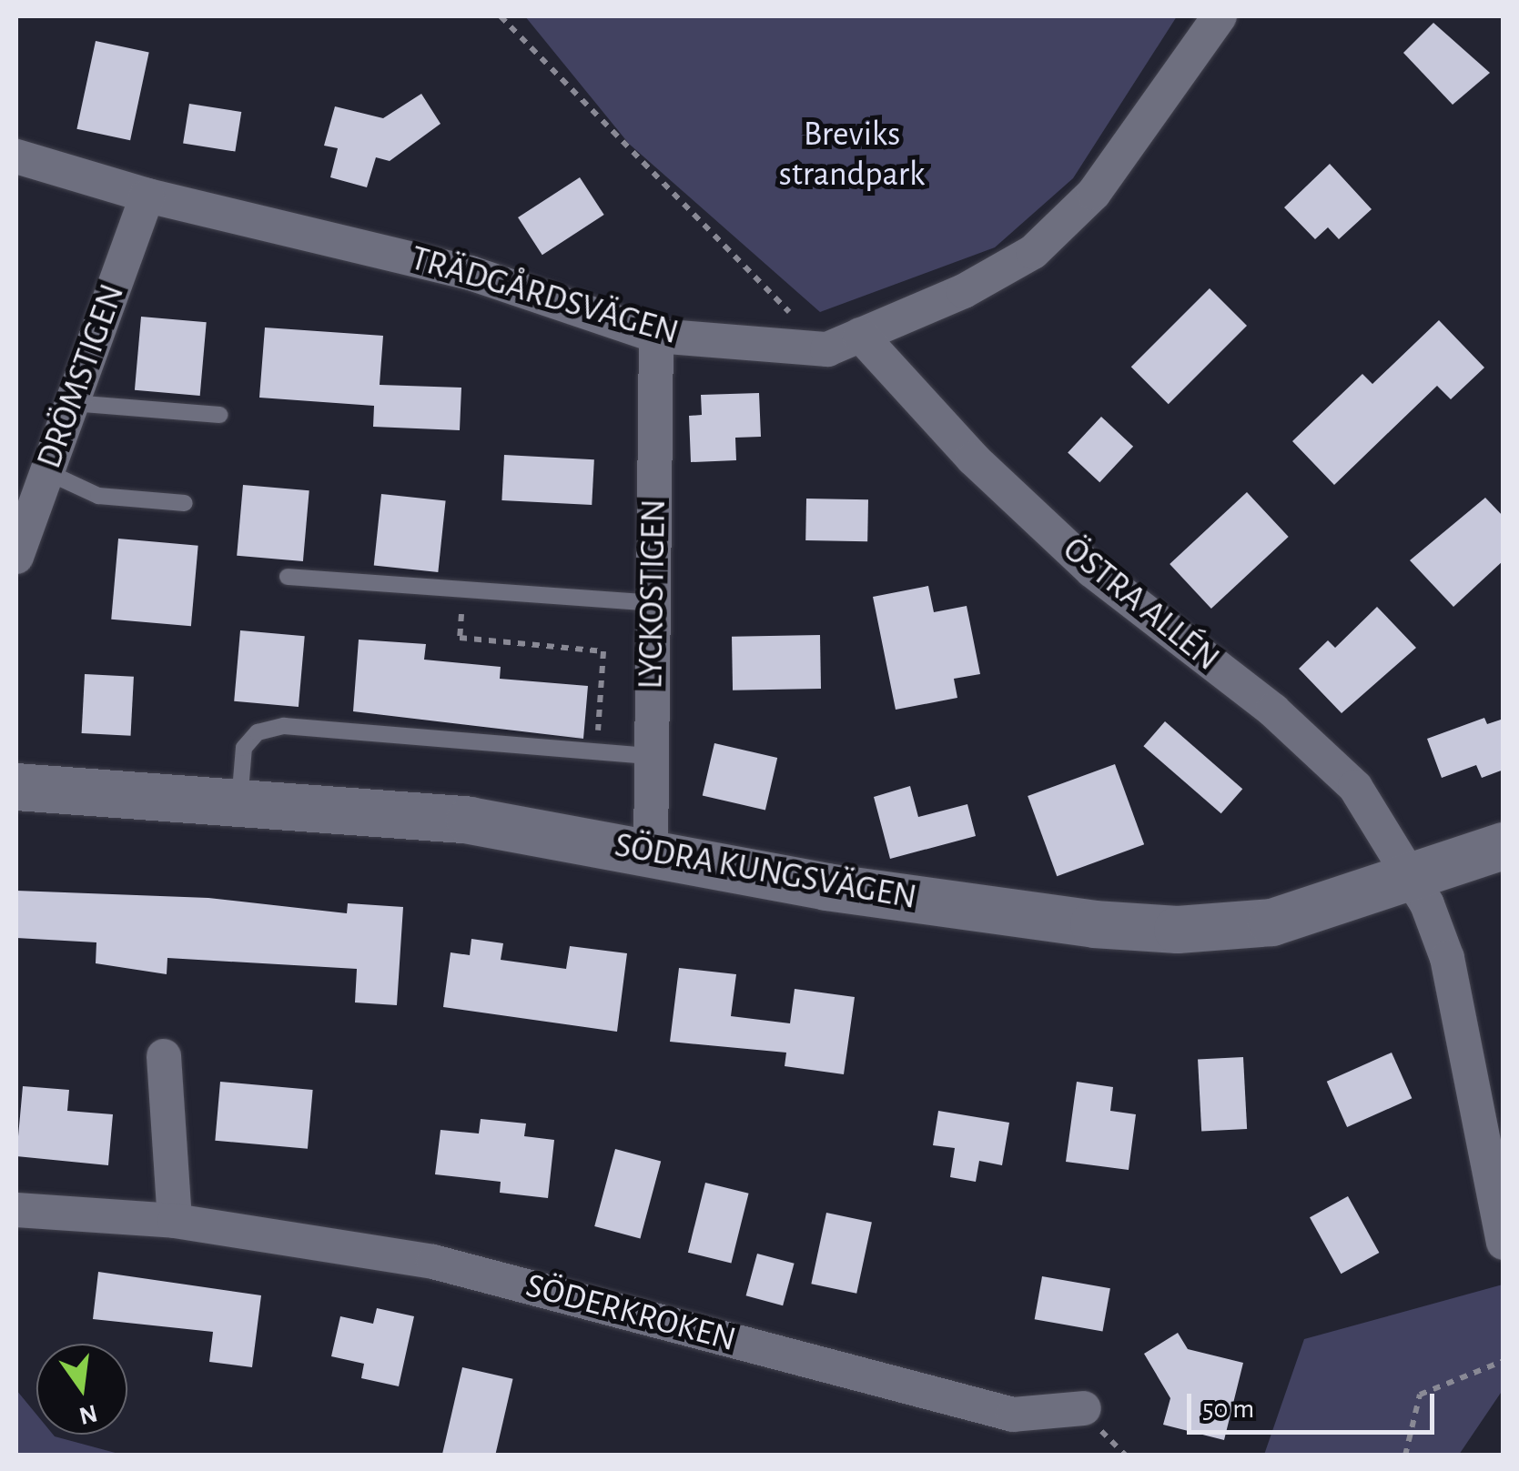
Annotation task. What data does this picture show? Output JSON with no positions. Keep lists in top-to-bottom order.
{
  "streets": {
    "street": [
      "TRÄDGÅRDSVÄGEN",
      "DRÖMSTIGEN",
      "LYCKOSTIGEN",
      "ÖSTRA ALLÉN",
      "SÖDRA KUNGSVÄGEN",
      "SÖDERKROKEN"
    ]
  },
  "crossings": [
    ["TRÄDGÅRDSVÄGEN", "DRÖMSTIGEN"],
    ["TRÄDGÅRDSVÄGEN", "LYCKOSTIGEN"],
    ["TRÄDGÅRDSVÄGEN", "ÖSTRA ALLÉN"],
    ["LYCKOSTIGEN", "SÖDRA KUNGSVÄGEN"],
    ["ÖSTRA ALLÉN", "SÖDRA KUNGSVÄGEN"]
  ],
  "parks": ["Breviks strandpark"],
  "scale_bar": "50 m",
  "north": "bottom"
}
